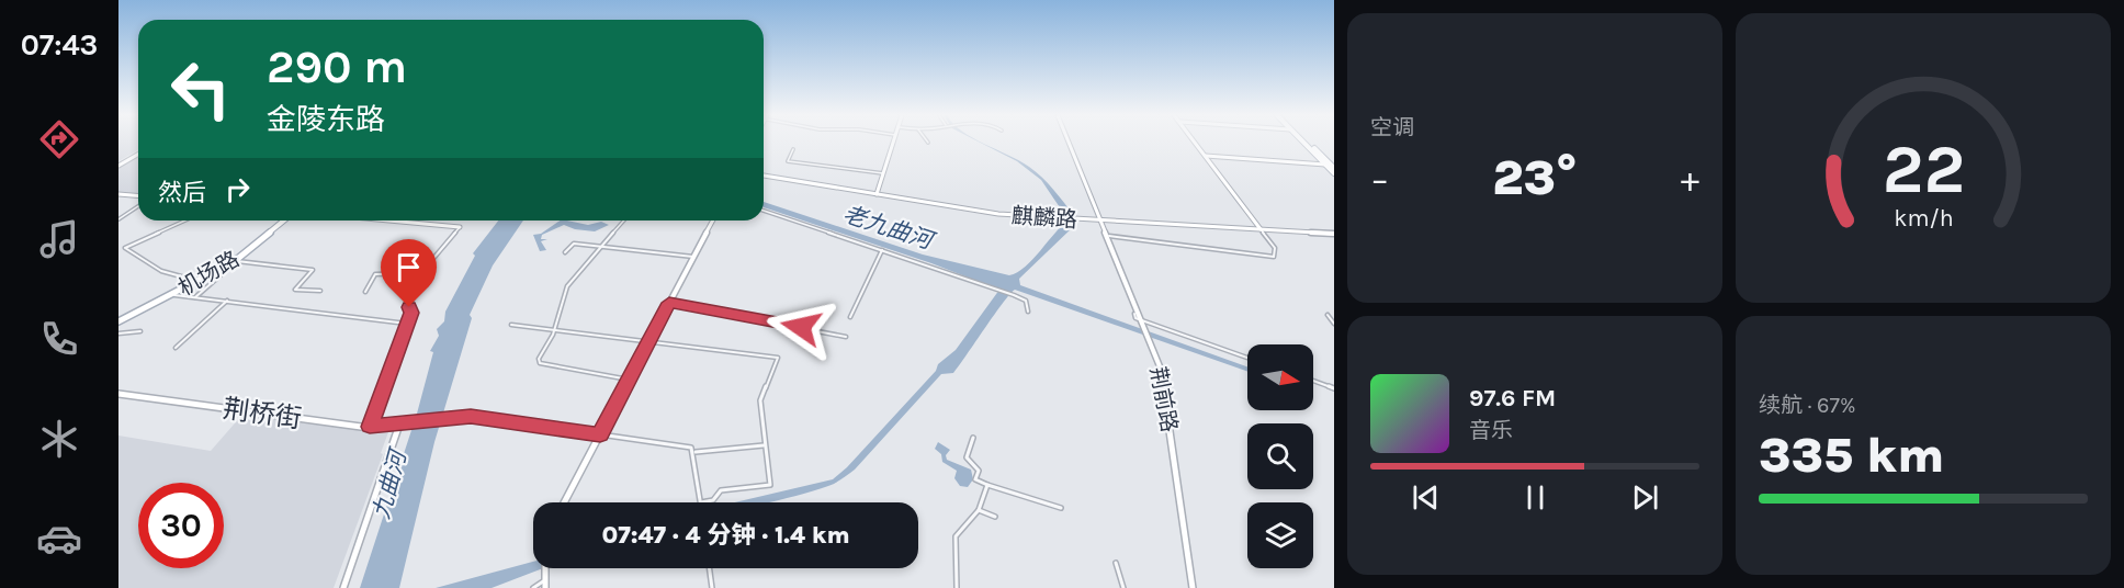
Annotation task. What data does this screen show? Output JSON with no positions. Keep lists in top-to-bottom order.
{
  "streets": {
    "main road": ["机场路"],
    "street": ["麒麟路", "荆前路", "荆桥街"]
  },
  "crossings": [
    ["麒麟路", "荆前路"]
  ],
  "water": ["老九曲河", "九曲河"],
  "north": "right",
  "page": {
    "tabs": "07:43",
    "tile": [
      "空调",
      ["续航 · 67%", "335 km"]
    ],
    "turn": ["290 m", "金陵东路"],
    "heat": ["−", "23°", "+"],
    "then": "然后",
    "song": ["97.6 FM", "音乐"],
    "limit": "30",
    "trip": "07:47 · 4 分钟 · 1.4 km",
    "gauge": ["22", "km/h"]
  }
}
